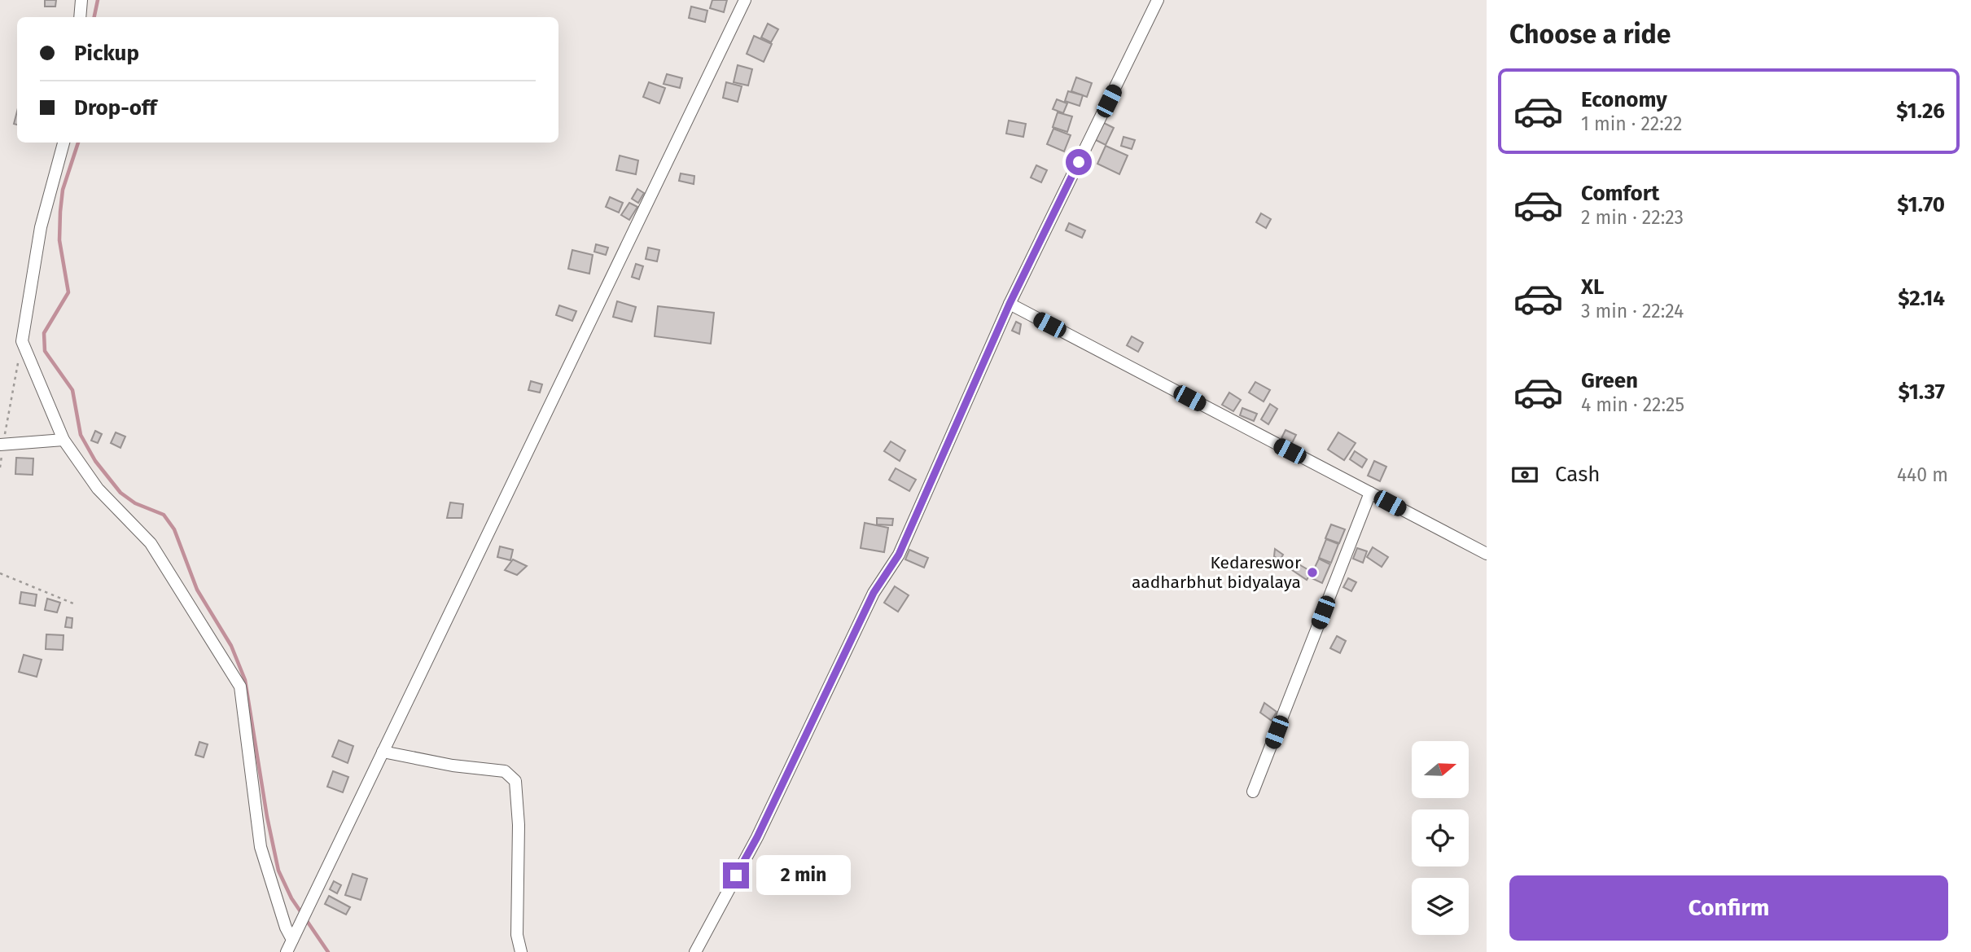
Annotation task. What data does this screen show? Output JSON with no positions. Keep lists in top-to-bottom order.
{
  "places": ["Kedareswor aadharbhut bidyalaya"],
  "north": "right",
  "page": {
    "heading": "Choose a ride",
    "banner": ["Pickup", "Drop-off"],
    "list": [
      {
        "name": "Economy",
        "note": "1 min · 22:22",
        "value": "$1.26"
      },
      {
        "name": "Comfort",
        "note": "2 min · 22:23",
        "value": "$1.70"
      },
      {
        "name": "XL",
        "note": "3 min · 22:24",
        "value": "$2.14"
      },
      {
        "name": "Green",
        "note": "4 min · 22:25",
        "value": "$1.37"
      }
    ],
    "pay": ["Cash", "440 m"],
    "bubble": "2 min",
    "buttons": "Confirm"
  }
}
